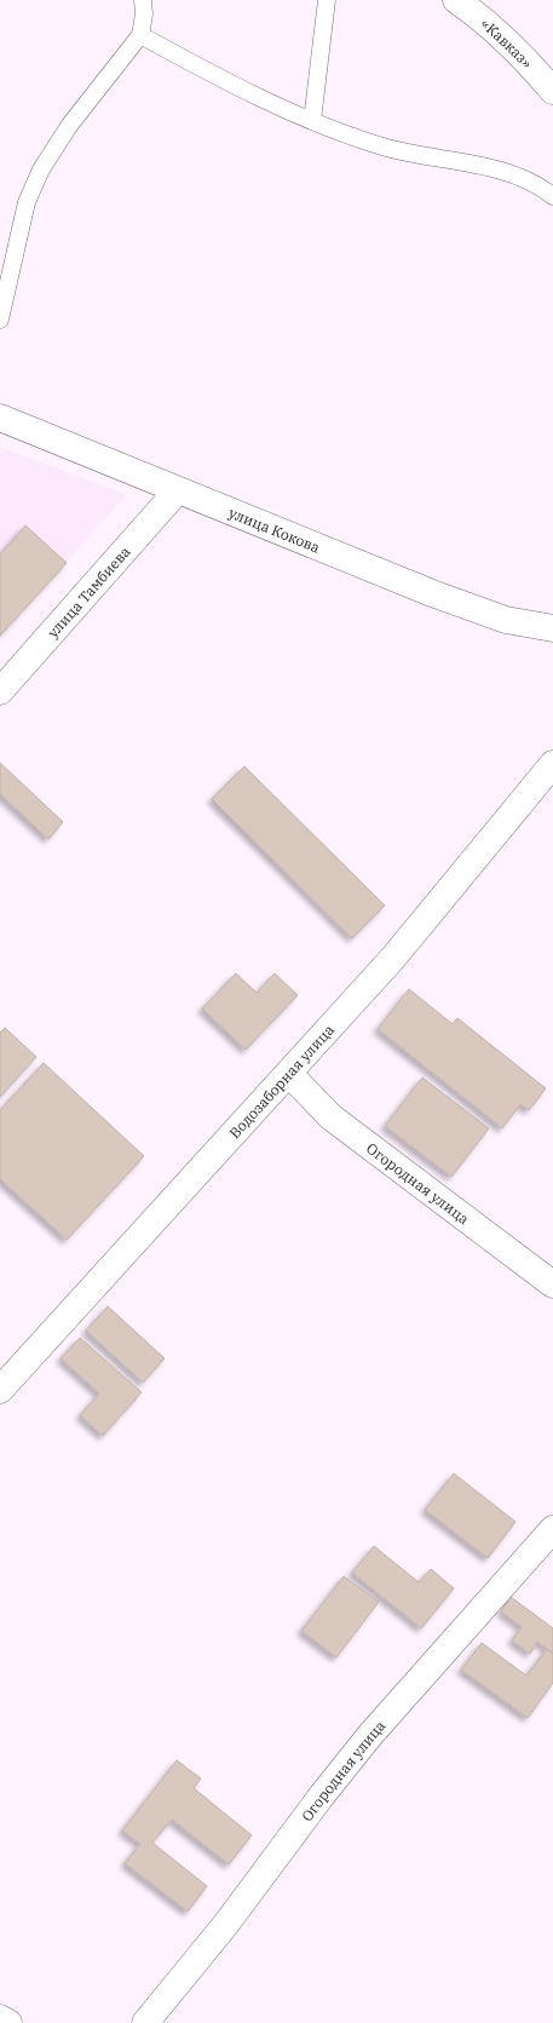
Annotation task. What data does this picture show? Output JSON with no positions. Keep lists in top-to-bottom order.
{
  "streets": {
    "main road": [
      "«Кавказ»",
      "улица Кокова",
      "улица Тамбиева",
      "Водозаборная улица",
      "Огородная улица"
    ]
  },
  "crossings": [
    ["улица Кокова", "улица Тамбиева"],
    ["Водозаборная улица", "Огородная улица"]
  ]
}
